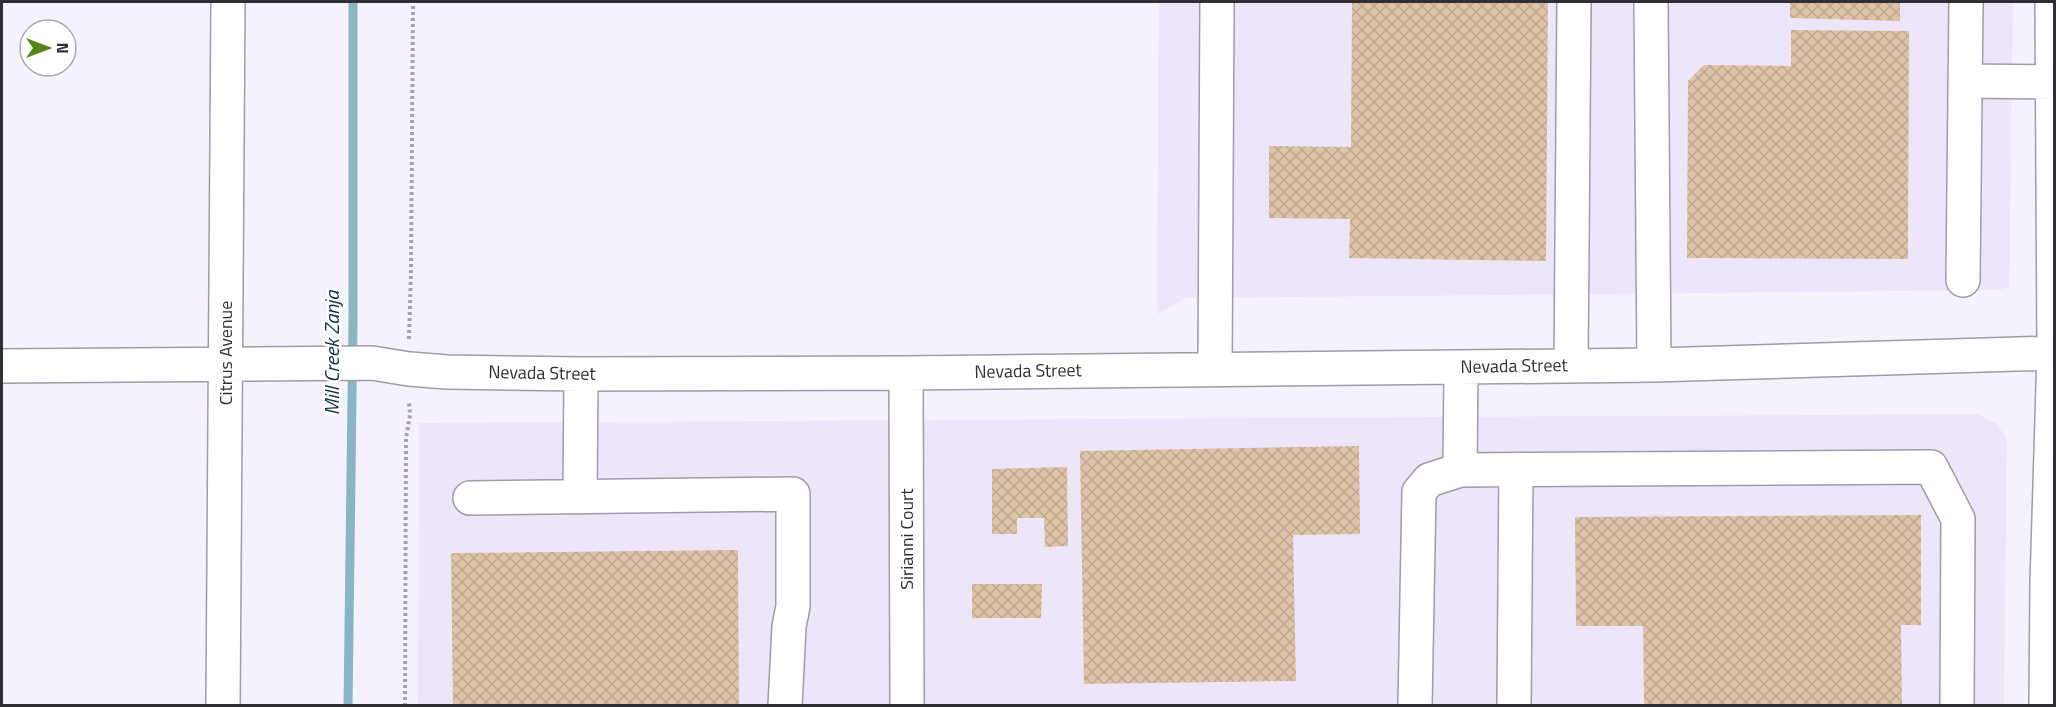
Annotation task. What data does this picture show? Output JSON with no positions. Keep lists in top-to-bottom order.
{
  "streets": {
    "street": ["Citrus Avenue", "Nevada Street", "Sirianni Court"]
  },
  "crossings": [
    ["Citrus Avenue", "Nevada Street"],
    ["Nevada Street", "Sirianni Court"]
  ],
  "water": ["Mill Creek Zanja"],
  "north": "right"
}
